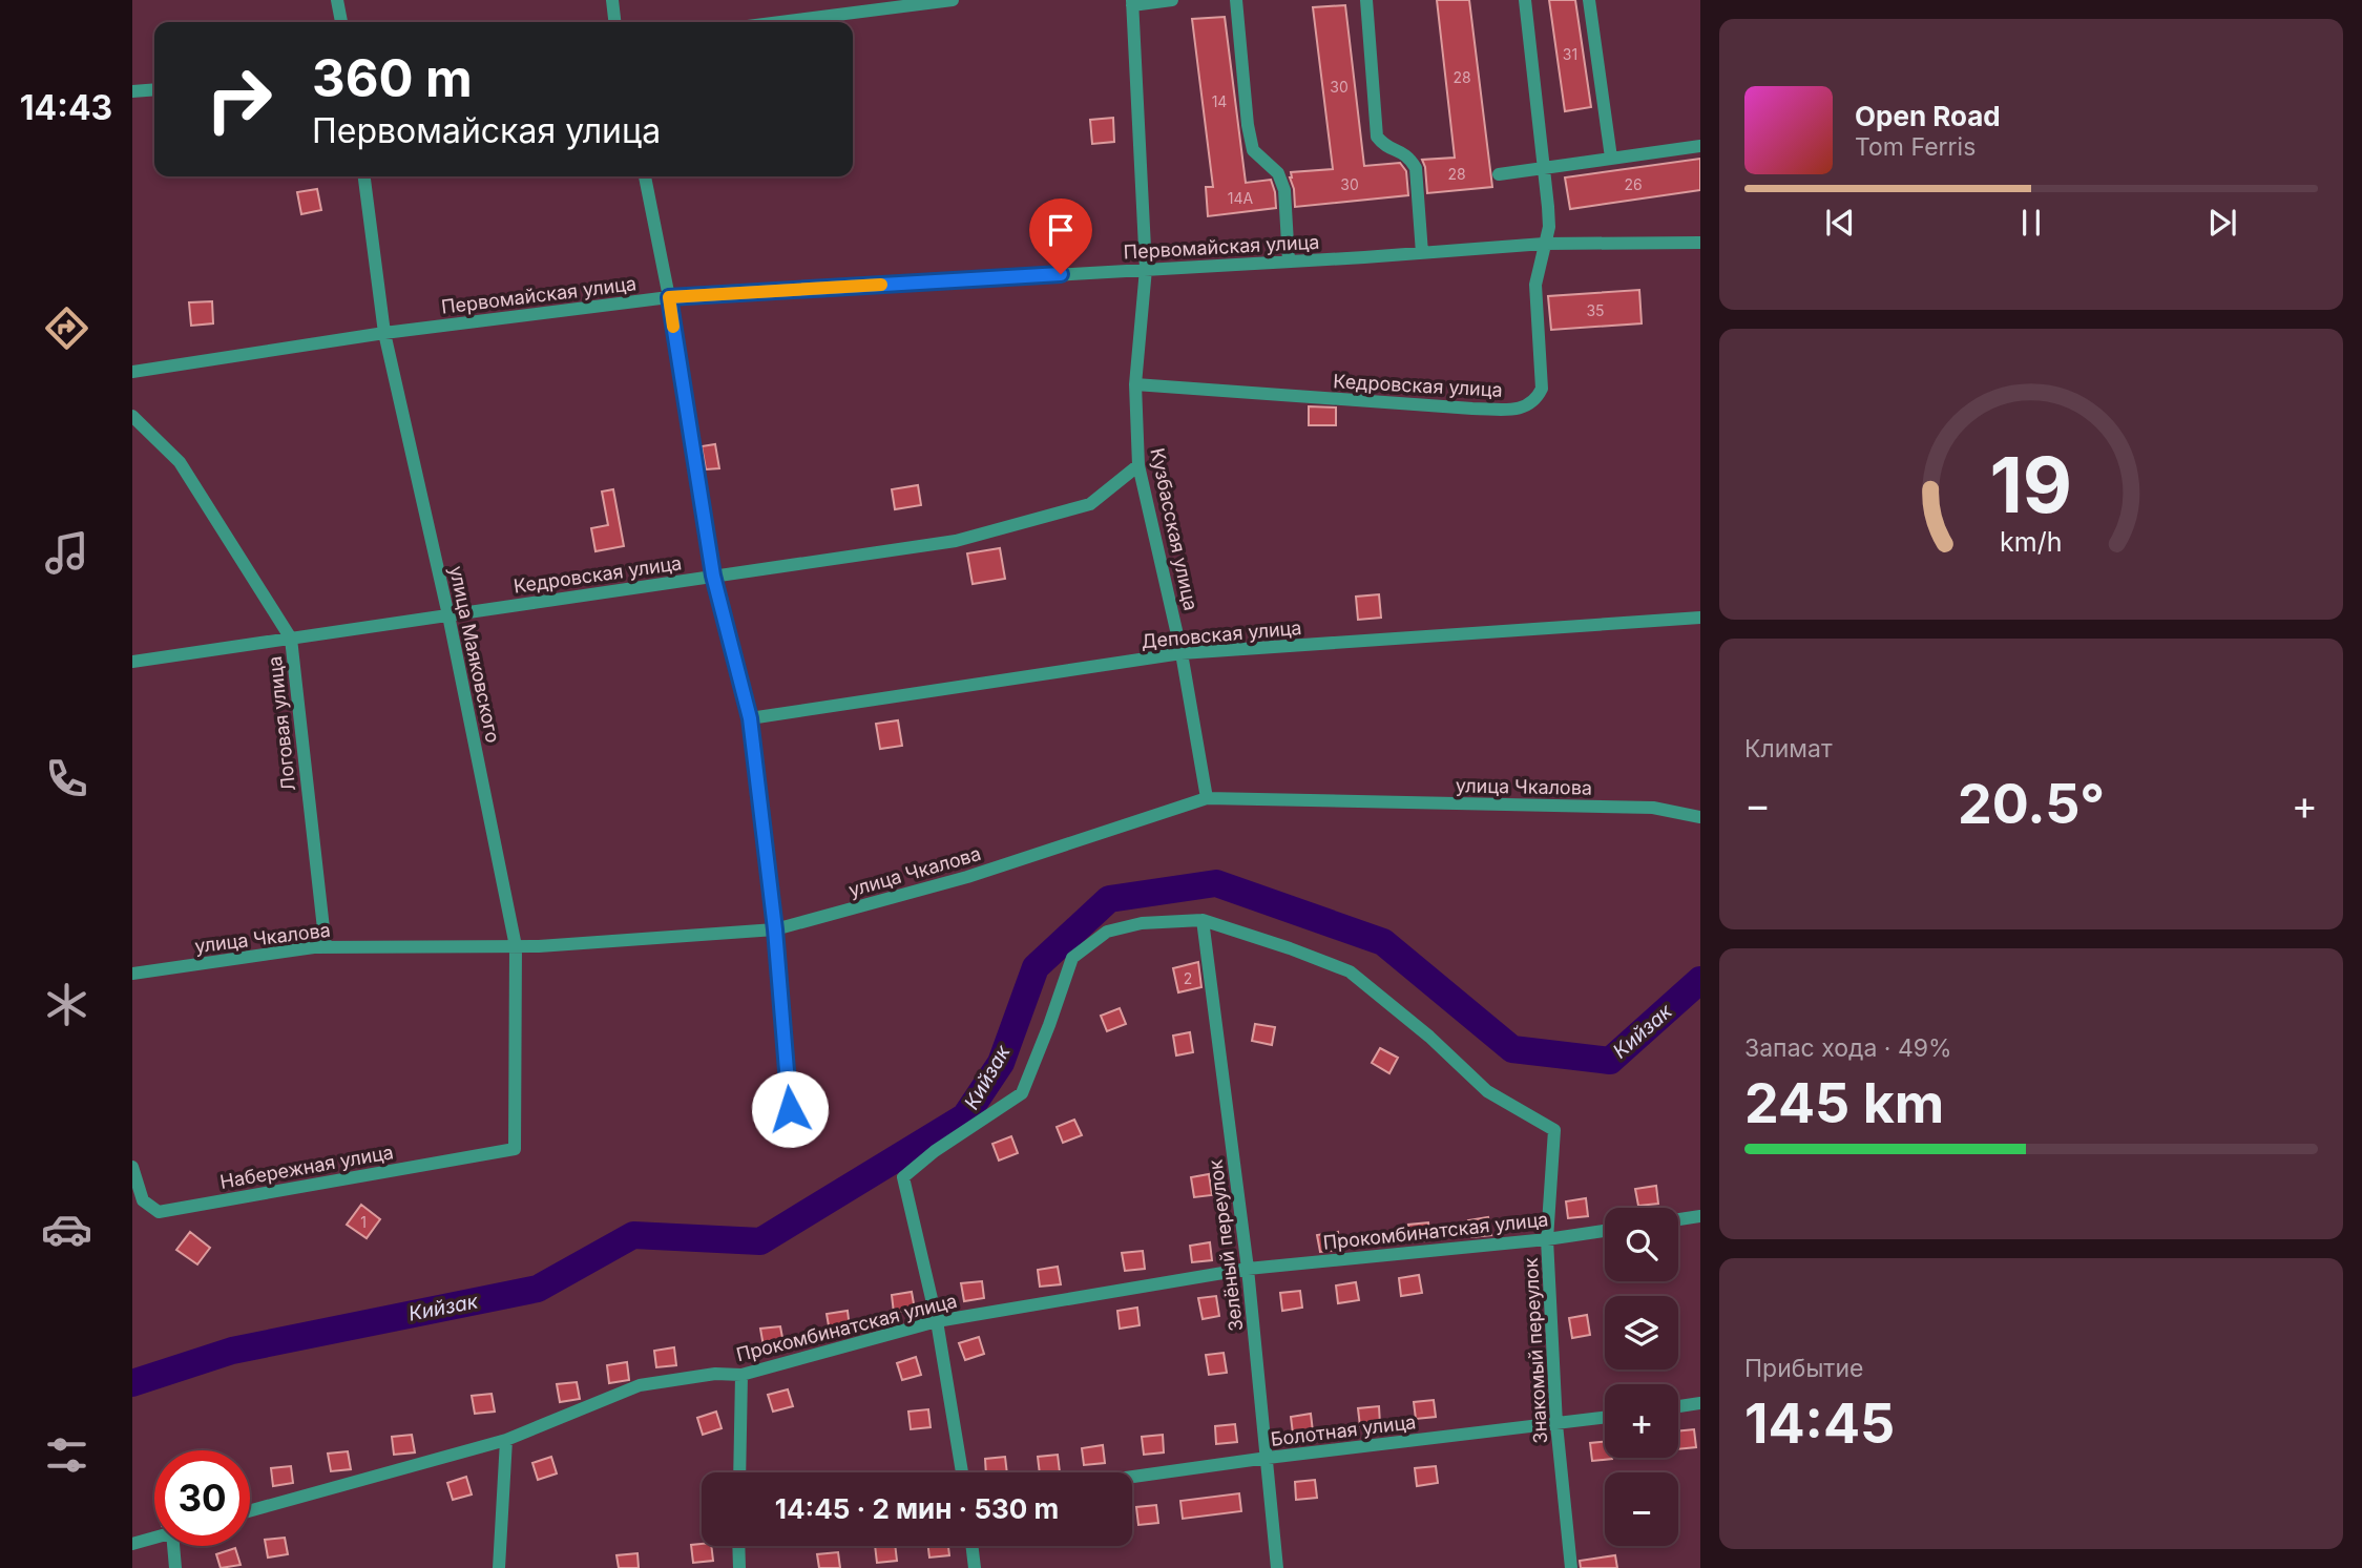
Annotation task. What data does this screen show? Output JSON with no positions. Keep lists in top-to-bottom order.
{
  "streets": {
    "street": [
      "Первомайская улица",
      "Кедровская улица",
      "Кузбасская улица",
      "Деповская улица",
      "улица Маяковского",
      "Логовая улица",
      "улица Чкалова",
      "Набережная улица",
      "Прокомбинатская улица",
      "Зелёный переулок",
      "Знакомый переулок",
      "Болотная улица"
    ]
  },
  "crossings": [
    ["Первомайская улица", "Кедровская улица"],
    ["Первомайская улица", "Кузбасская улица"],
    ["Первомайская улица", "улица Маяковского"],
    ["Кедровская улица", "Кузбасская улица"],
    ["Кедровская улица", "улица Маяковского"],
    ["Кедровская улица", "Логовая улица"],
    ["Кузбасская улица", "Деповская улица"],
    ["Кузбасская улица", "улица Чкалова"],
    ["улица Маяковского", "улица Чкалова"],
    ["улица Маяковского", "Набережная улица"],
    ["Логовая улица", "улица Чкалова"],
    ["Прокомбинатская улица", "Зелёный переулок"],
    ["Прокомбинатская улица", "Знакомый переулок"],
    ["Зелёный переулок", "Знакомый переулок"],
    ["Зелёный переулок", "Болотная улица"],
    ["Знакомый переулок", "Болотная улица"]
  ],
  "water": ["Кийзак"],
  "house_numbers": [
    "31",
    "28",
    "30",
    "14",
    "28",
    "30",
    "26",
    "14А",
    "35",
    "2",
    "1"
  ],
  "page": {
    "tabs": "14:43",
    "turn": ["360 m", "Первомайская улица"],
    "song": ["Open Road", "Tom Ferris"],
    "tile": [
      "Климат",
      ["Запас хода · 49%", "245 km"],
      ["Прибытие", "14:45"]
    ],
    "heat": ["−", "20.5°", "+"],
    "map_buttons": ["+", "−"],
    "limit": "30",
    "trip": "14:45 · 2 мин · 530 m",
    "gauge": ["19", "km/h"]
  }
}
